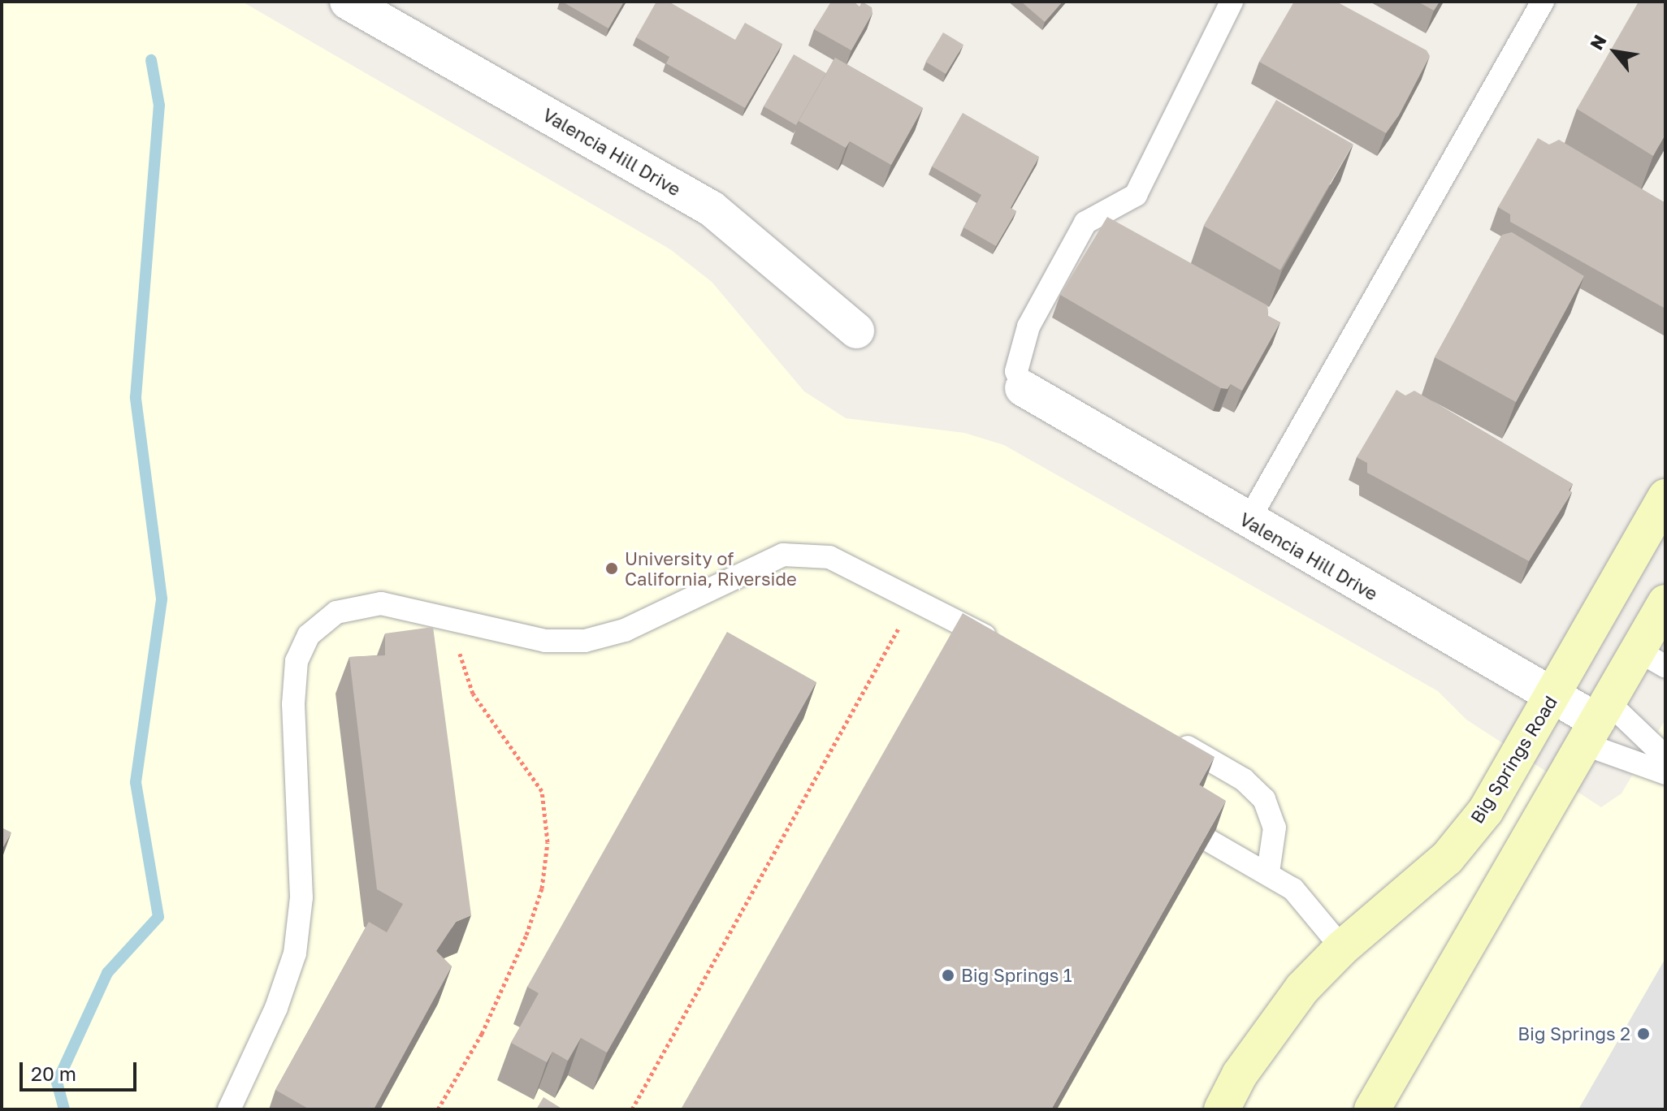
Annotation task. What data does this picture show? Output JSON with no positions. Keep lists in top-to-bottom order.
{
  "streets": {
    "street": ["Valencia Hill Drive", "Big Springs Road"]
  },
  "crossings": [
    ["Valencia Hill Drive", "Big Springs Road"]
  ],
  "places": ["University of California, Riverside", "Big Springs 1", "Big Springs 2"],
  "scale_bar": "20 m",
  "north": "top left"
}
